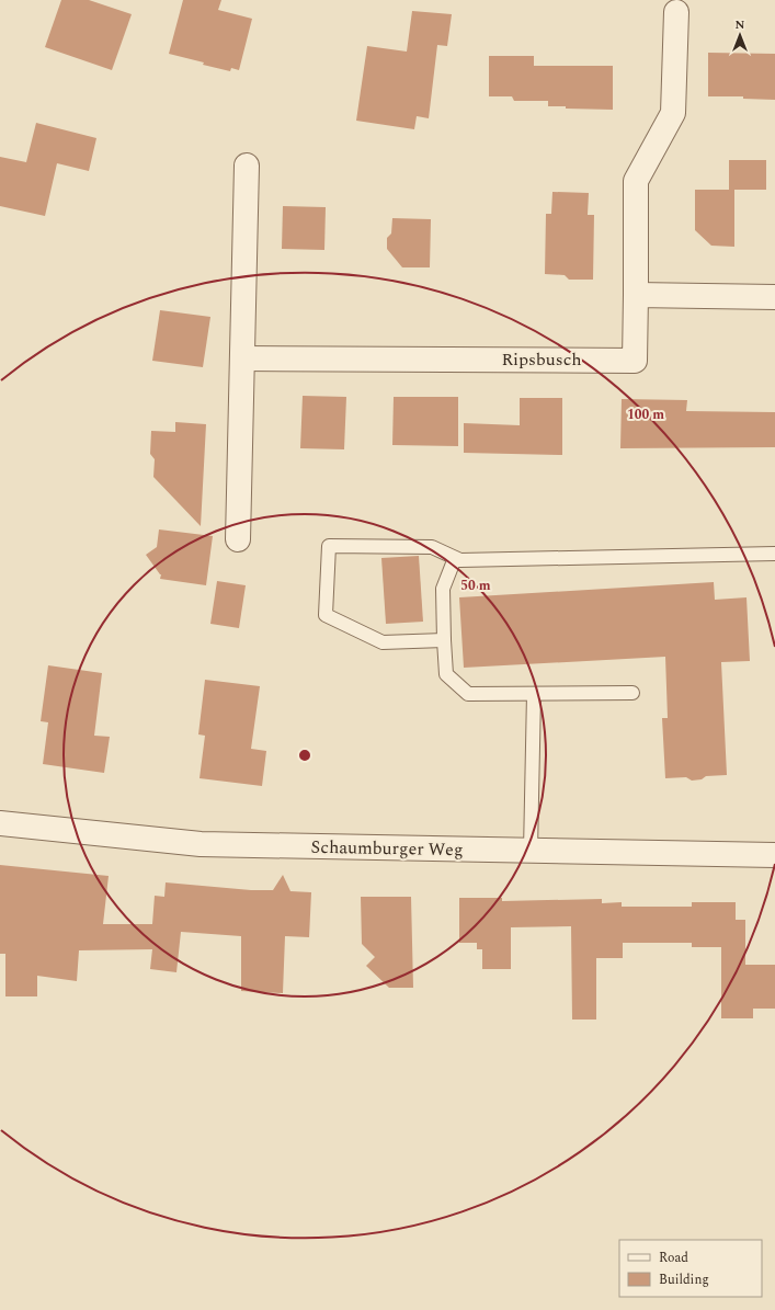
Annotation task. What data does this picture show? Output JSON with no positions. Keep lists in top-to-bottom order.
{
  "streets": {
    "street": ["Ripsbusch", "Schaumburger Weg"]
  },
  "legend": ["Road", "Building"],
  "north": "top",
  "rings": ["100 m", "50 m"]
}
